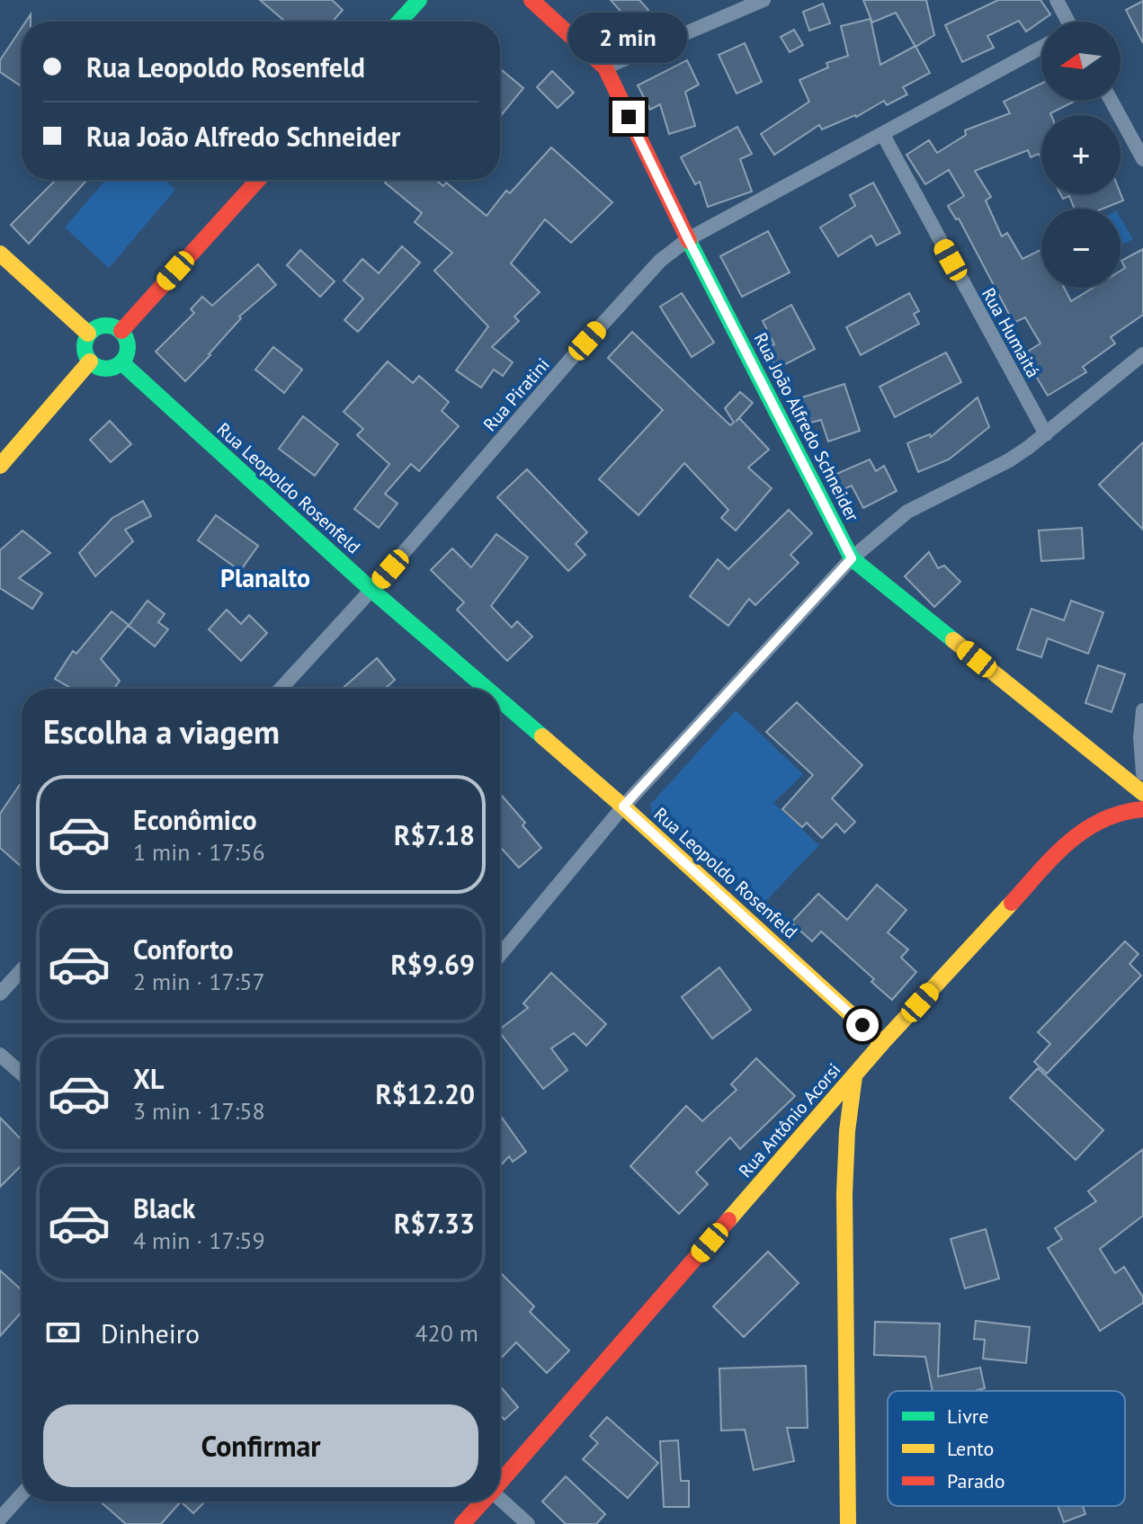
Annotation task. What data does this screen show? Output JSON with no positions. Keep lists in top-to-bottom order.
{
  "streets": {
    "street": [
      "Rua Humaitá",
      "Rua Piratini",
      "Rua João Alfredo Schneider",
      "Rua Leopoldo Rosenfeld",
      "Rua Antônio Acorsi"
    ]
  },
  "crossings": [
    ["Rua Humaitá", "Rua Piratini"],
    ["Rua Piratini", "Rua João Alfredo Schneider"],
    ["Rua Piratini", "Rua Leopoldo Rosenfeld"],
    ["Rua Leopoldo Rosenfeld", "Rua Antônio Acorsi"]
  ],
  "districts": ["Planalto"],
  "legend": ["Livre", "Lento", "Parado"],
  "north": "left",
  "page": {
    "bubble": "2 min",
    "map_buttons": ["+", "−"],
    "banner": ["Rua Leopoldo Rosenfeld", "Rua João Alfredo Schneider"],
    "heading": "Escolha a viagem",
    "list": [
      {
        "name": "Econômico",
        "note": "1 min · 17:56",
        "value": "R$7.18"
      },
      {
        "name": "Conforto",
        "note": "2 min · 17:57",
        "value": "R$9.69"
      },
      {
        "name": "XL",
        "note": "3 min · 17:58",
        "value": "R$12.20"
      },
      {
        "name": "Black",
        "note": "4 min · 17:59",
        "value": "R$7.33"
      }
    ],
    "pay": ["Dinheiro", "420 m"],
    "buttons": "Confirmar"
  }
}
